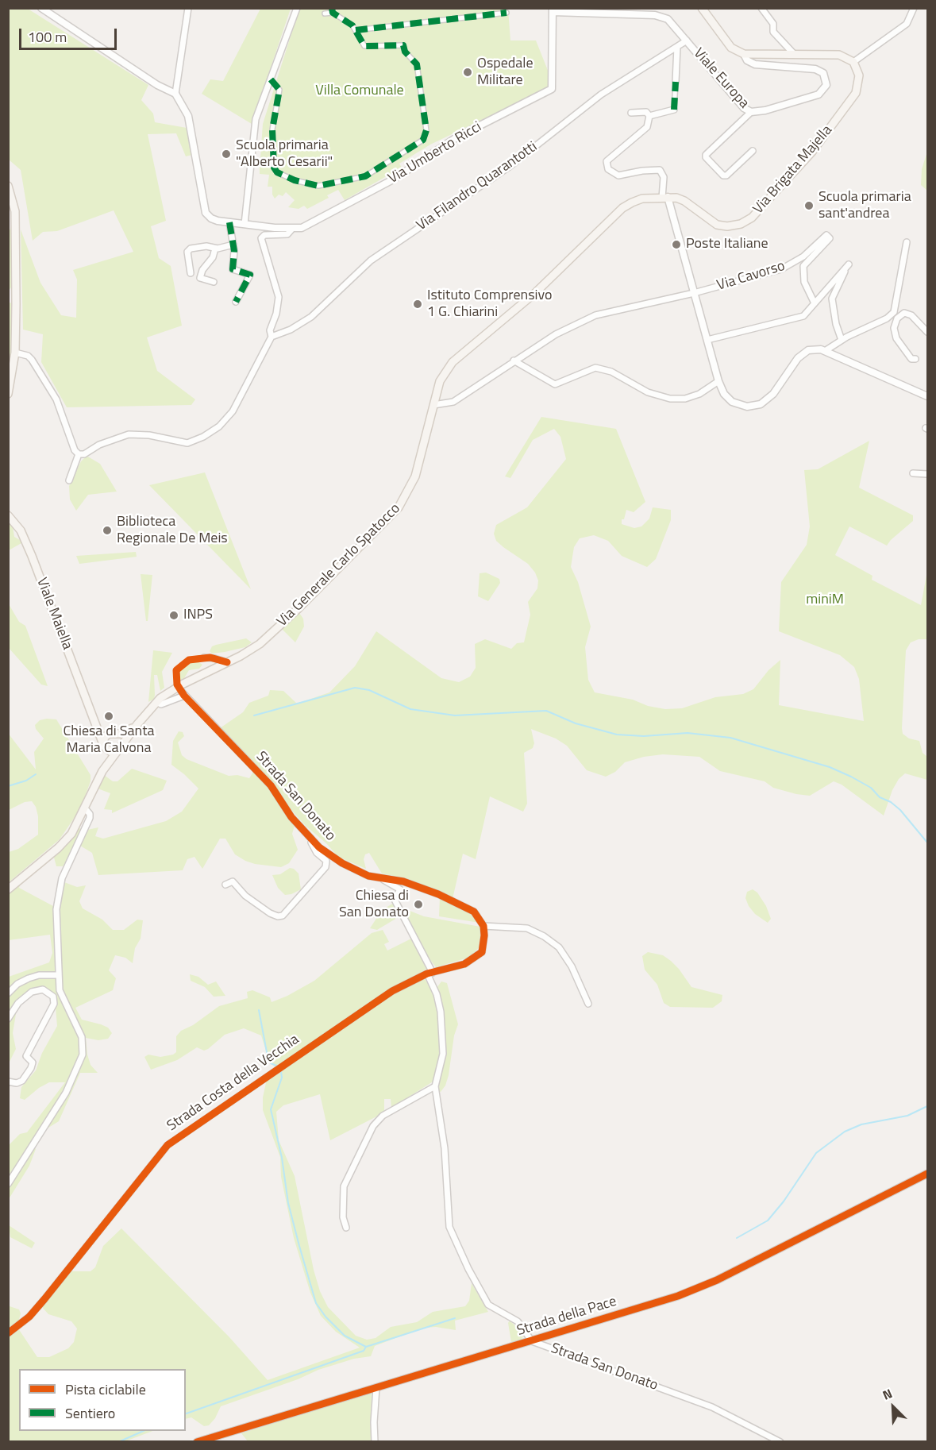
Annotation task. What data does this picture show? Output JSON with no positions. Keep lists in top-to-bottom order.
{
  "streets": {
    "main road": ["Via Brigata Majella", "Via Generale Carlo Spatocco", "Viale Maiella"],
    "street": [
      "Viale Europa",
      "Via Umberto Ricci",
      "Via Filandro Quarantotti",
      "Via Cavorso",
      "Strada San Donato",
      "Strada Costa della Vecchia",
      "Strada della Pace"
    ]
  },
  "crossings": [
    ["Viale Europa", "Via Umberto Ricci"],
    ["Viale Europa", "Via Filandro Quarantotti"],
    ["Via Brigata Majella", "Via Generale Carlo Spatocco"],
    ["Via Cavorso", "Via Generale Carlo Spatocco"],
    ["Via Generale Carlo Spatocco", "Viale Maiella"],
    ["Strada San Donato", "Strada Costa della Vecchia"],
    ["Strada San Donato", "Strada della Pace"]
  ],
  "parks": ["Villa Comunale", "miniM"],
  "places": [
    "Ospedale Militare",
    "Scuola primaria \"Alberto Cesarii\"",
    "Scuola primaria sant'andrea",
    "Poste Italiane",
    "Istituto Comprensivo 1 G. Chiarini",
    "Biblioteca Regionale De Meis",
    "INPS",
    "Chiesa di Santa Maria Calvona",
    "Chiesa di San Donato"
  ],
  "legend": ["Pista ciclabile", "Sentiero"],
  "scale_bar": "100 m",
  "north": "top left"
}
